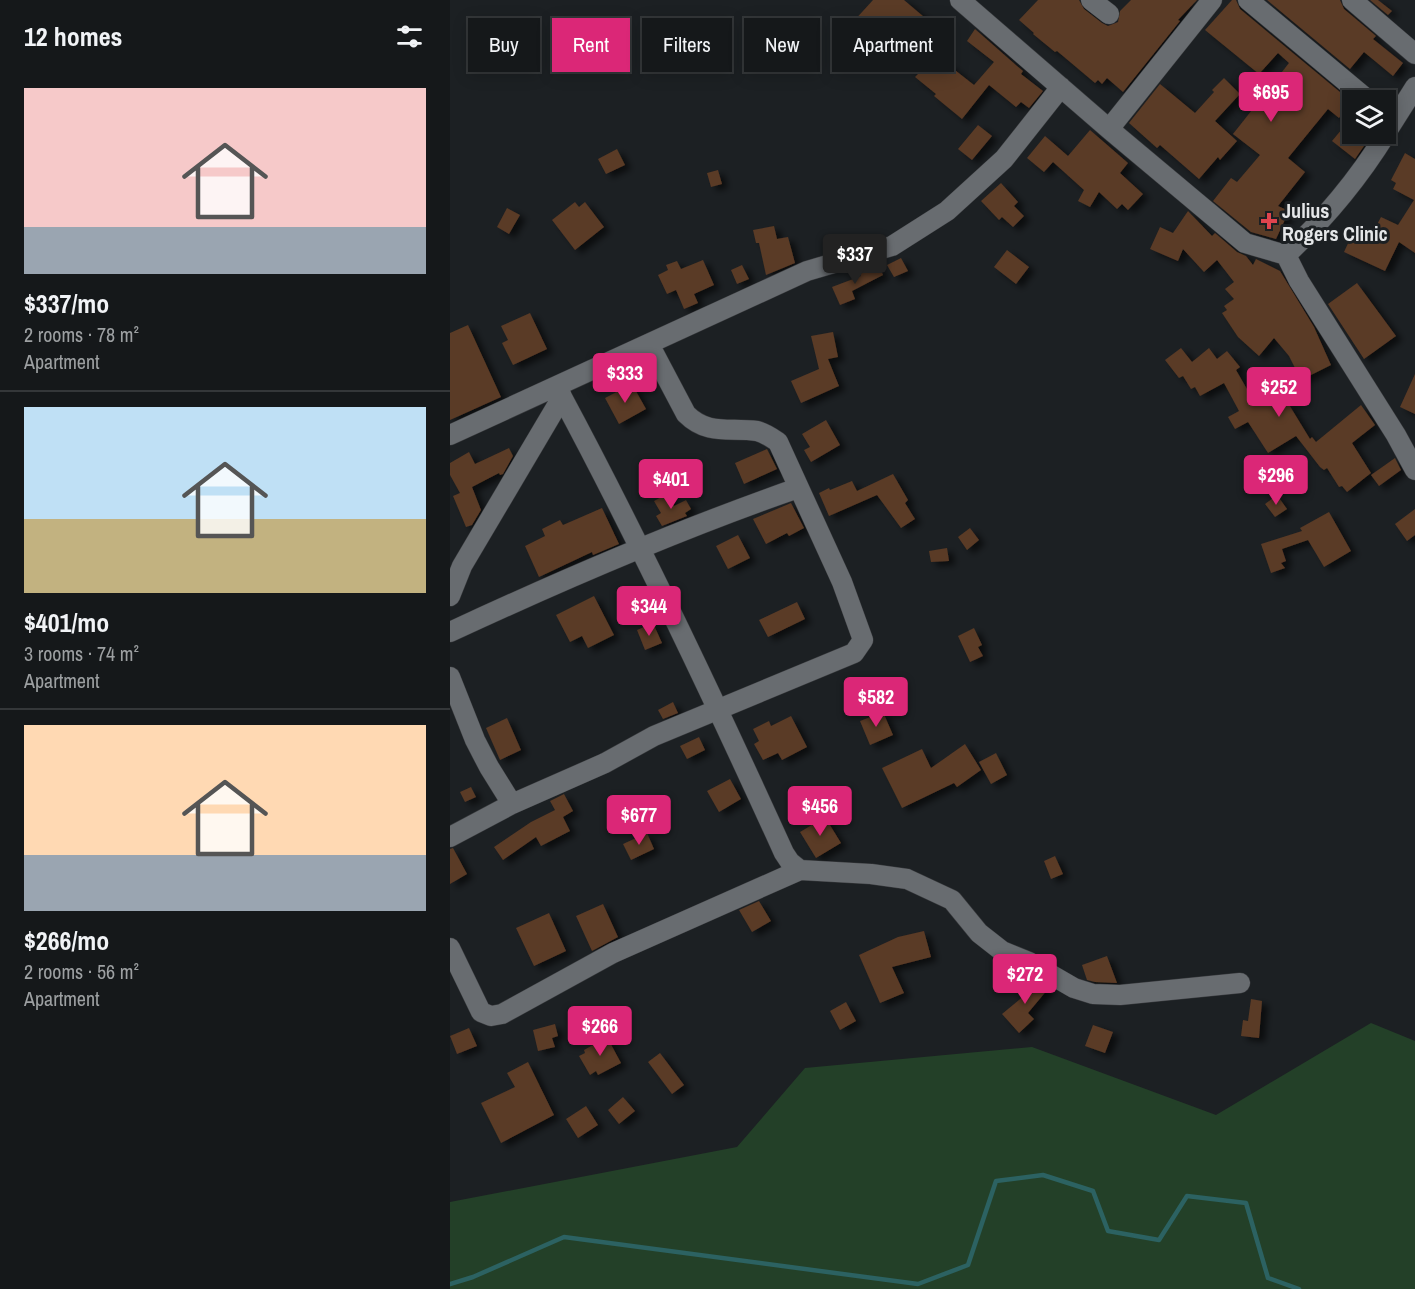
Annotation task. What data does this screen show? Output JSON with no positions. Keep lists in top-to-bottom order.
{
  "places": {
    "health": ["Julius Rogers Clinic"]
  },
  "page": {
    "heading": "12 homes",
    "chip": [
      "Buy",
      "Rent",
      "Filters",
      "New",
      "Apartment"
    ],
    "list": [
      {
        "name": "$337/mo",
        "note": "2 rooms · 78 m² · Apartment"
      },
      {
        "name": "$401/mo",
        "note": "3 rooms · 74 m² · Apartment"
      },
      {
        "name": "$266/mo",
        "note": "2 rooms · 56 m² · Apartment"
      }
    ],
    "price": [
      "$695",
      "$337",
      "$333",
      "$252",
      "$296",
      "$401",
      "$344",
      "$582",
      "$456",
      "$677",
      "$272",
      "$266"
    ]
  }
}
